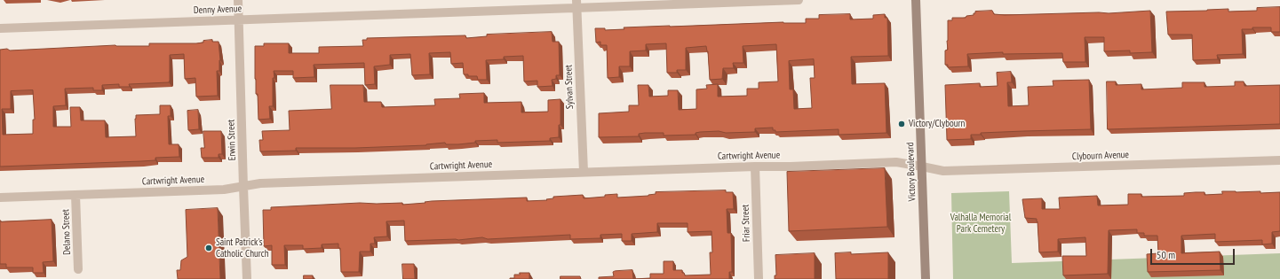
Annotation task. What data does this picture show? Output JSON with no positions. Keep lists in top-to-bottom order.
{
  "streets": {
    "main road": ["Victory Boulevard"],
    "street": [
      "Denny Avenue",
      "Sylvan Street",
      "Erwin Street",
      "Cartwright Avenue",
      "Clybourn Avenue",
      "Friar Street",
      "Delano Street"
    ]
  },
  "crossings": [
    ["Denny Avenue", "Sylvan Street"],
    ["Denny Avenue", "Erwin Street"],
    ["Sylvan Street", "Cartwright Avenue"],
    ["Erwin Street", "Cartwright Avenue"],
    ["Cartwright Avenue", "Clybourn Avenue"],
    ["Cartwright Avenue", "Victory Boulevard"],
    ["Cartwright Avenue", "Friar Street"],
    ["Cartwright Avenue", "Delano Street"],
    ["Clybourn Avenue", "Victory Boulevard"]
  ],
  "parks": ["Valhalla Memorial Park Cemetery"],
  "places": ["Victory/Clybourn", "Saint Patrick's Catholic Church"],
  "scale_bar": "50 m"
}
